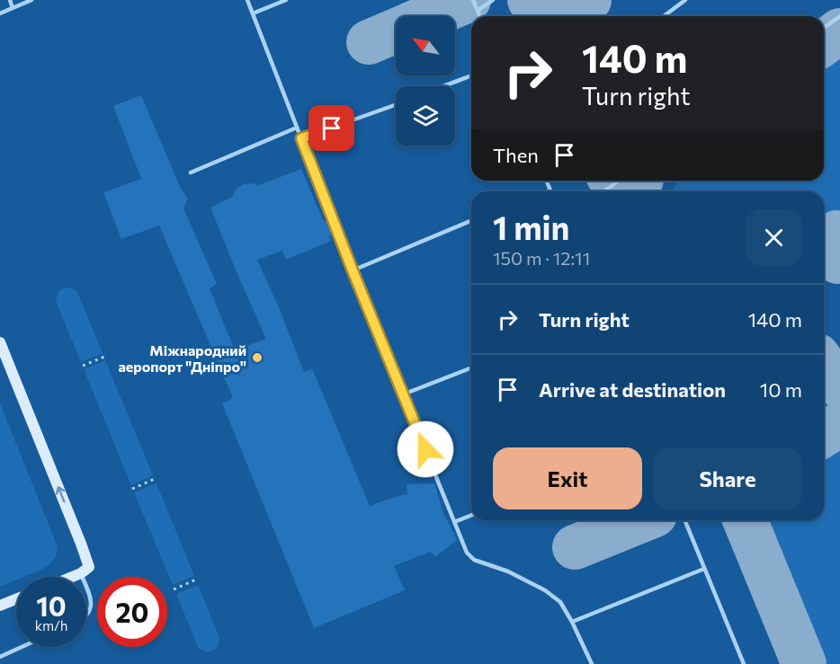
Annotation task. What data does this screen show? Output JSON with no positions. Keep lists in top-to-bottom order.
{
  "places": ["Міжнародний аеропорт \"Дніпро\""],
  "north": "top left",
  "page": {
    "turn": ["140 m", "Turn right"],
    "then": "Then",
    "heading": ["1 min", "150 m · 12:11"],
    "list": [
      {
        "name": "Turn right",
        "value": "140 m"
      },
      {
        "name": "Arrive at destination",
        "value": "10 m"
      }
    ],
    "buttons": ["Exit", "Share"],
    "speed": "10 km/h",
    "limit": "20"
  }
}
